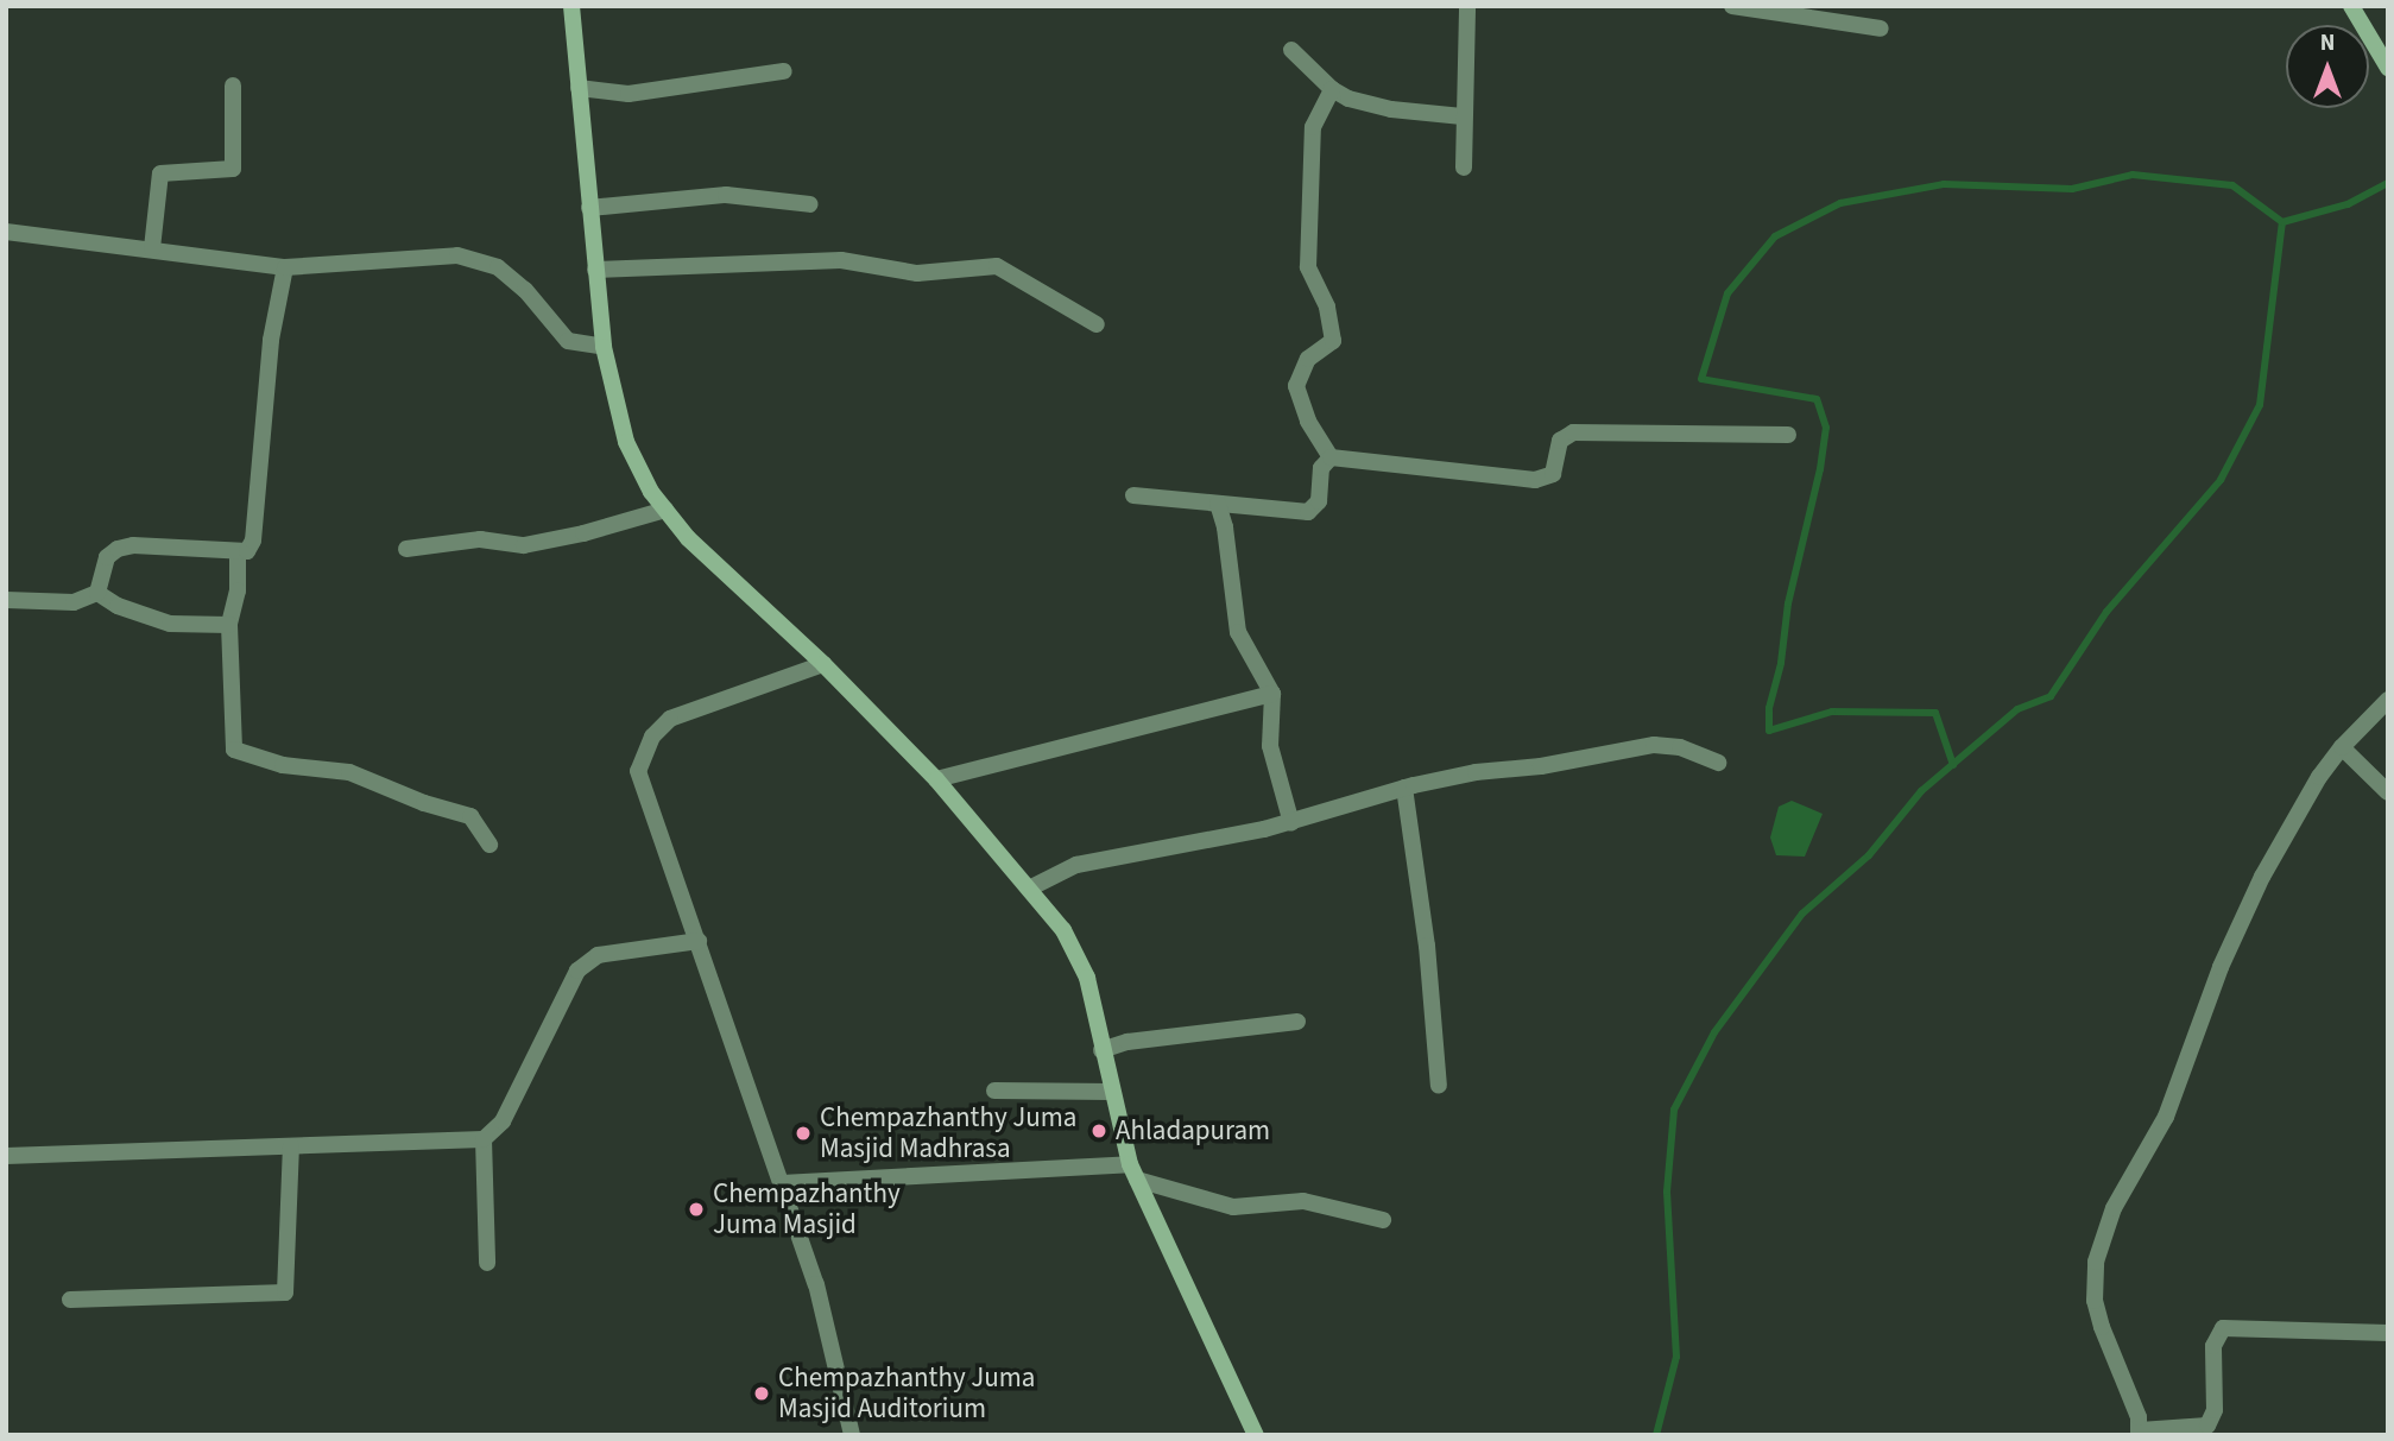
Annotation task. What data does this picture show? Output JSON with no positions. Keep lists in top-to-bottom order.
{
  "places": [
    "Ahladapuram",
    "Chempazhanthy Juma Masjid Madhrasa",
    "Chempazhanthy Juma Masjid",
    "Chempazhanthy Juma Masjid Auditorium"
  ],
  "north": "top"
}
